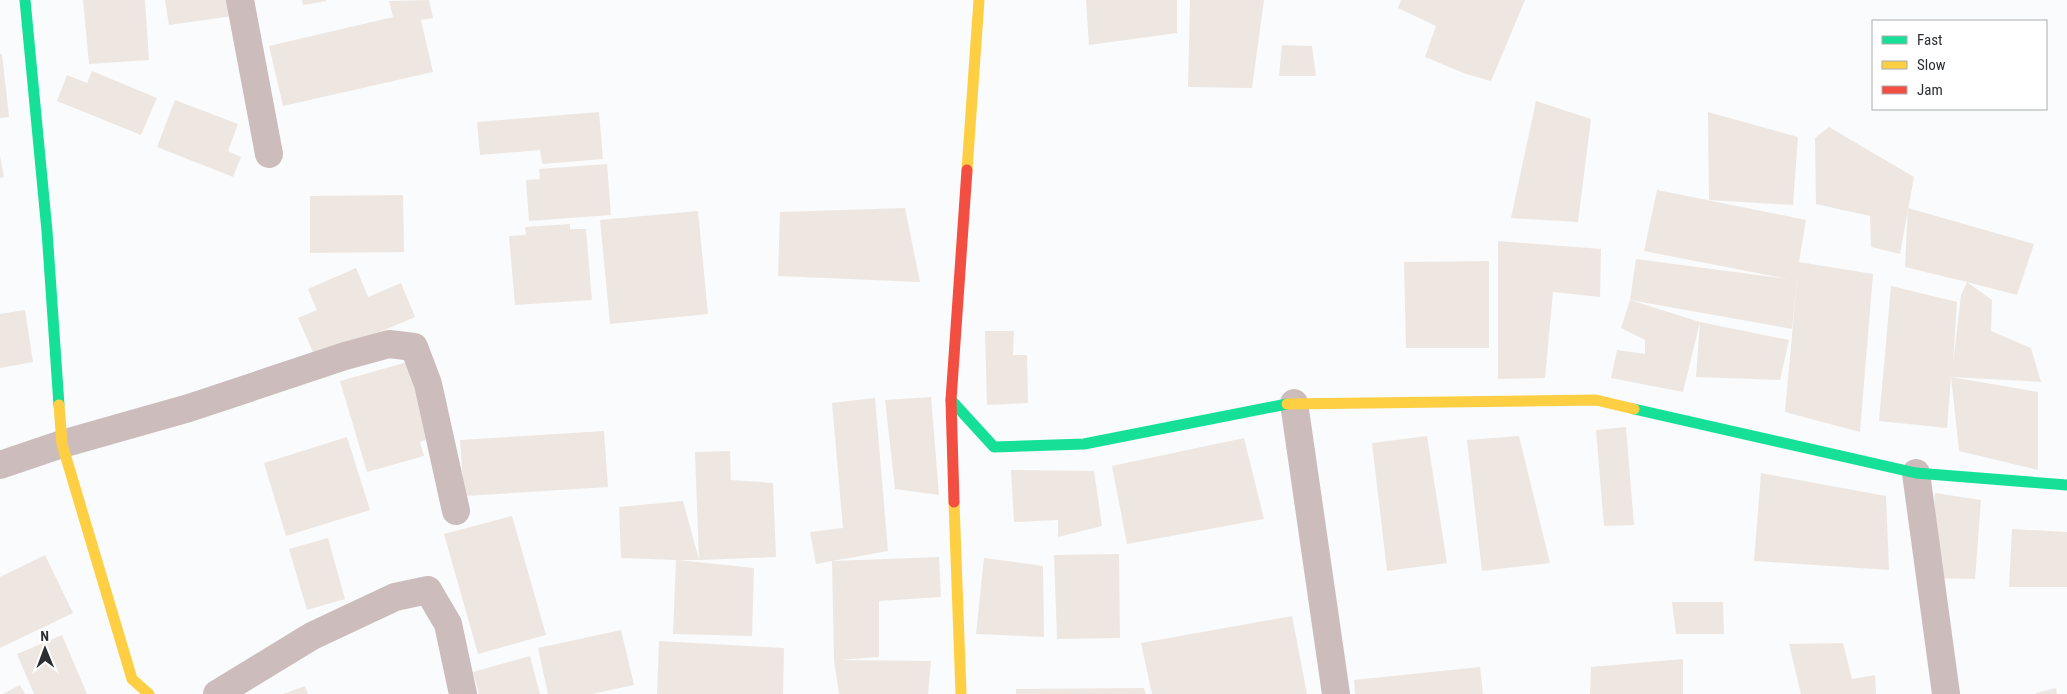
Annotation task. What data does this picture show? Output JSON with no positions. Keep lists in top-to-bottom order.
{
  "legend": ["Fast", "Slow", "Jam"],
  "north": "top"
}
